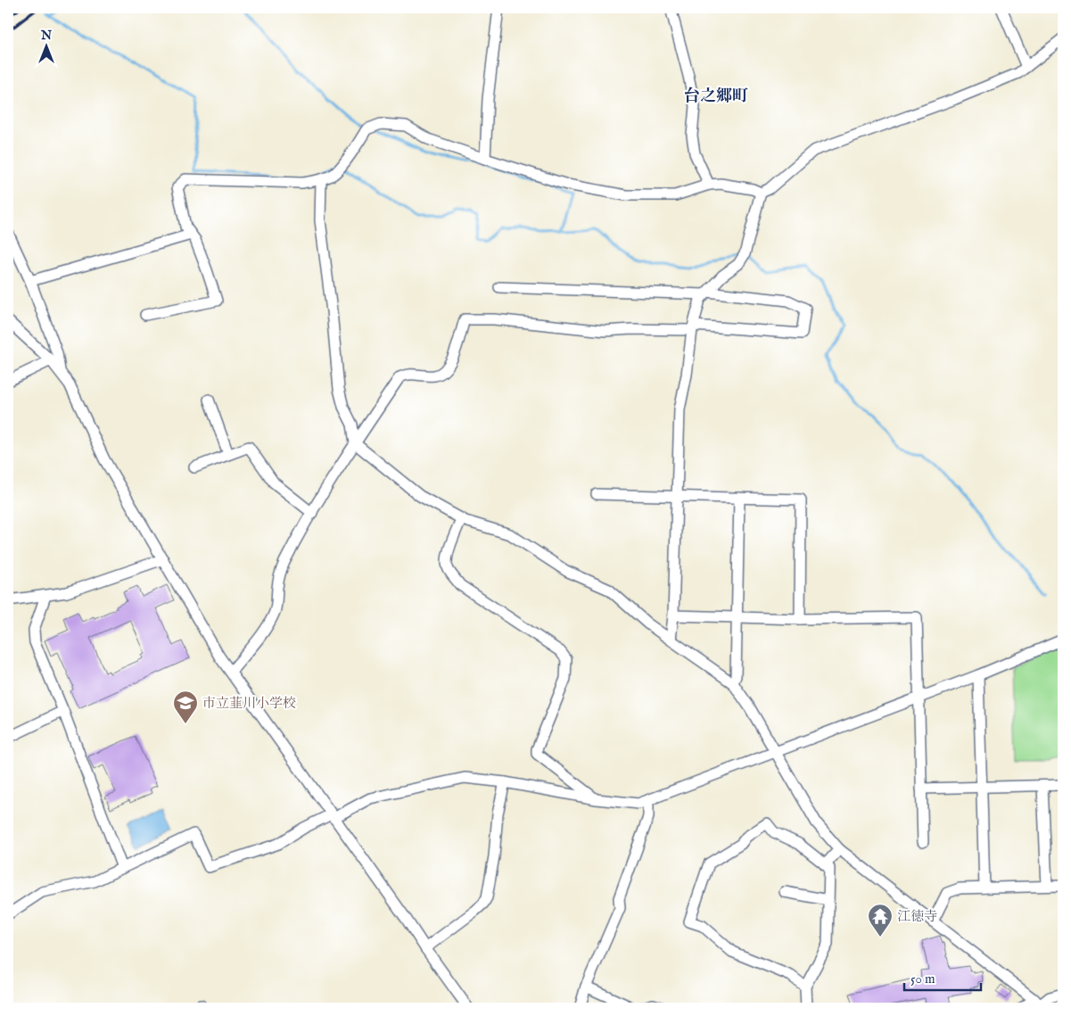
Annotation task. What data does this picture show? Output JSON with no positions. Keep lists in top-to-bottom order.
{
  "districts": ["台之郷町"],
  "places": {
    "school or university": ["市立韮川小学校"],
    "temple": ["江徳寺"]
  },
  "scale_bar": "50 m",
  "north": "top"
}
